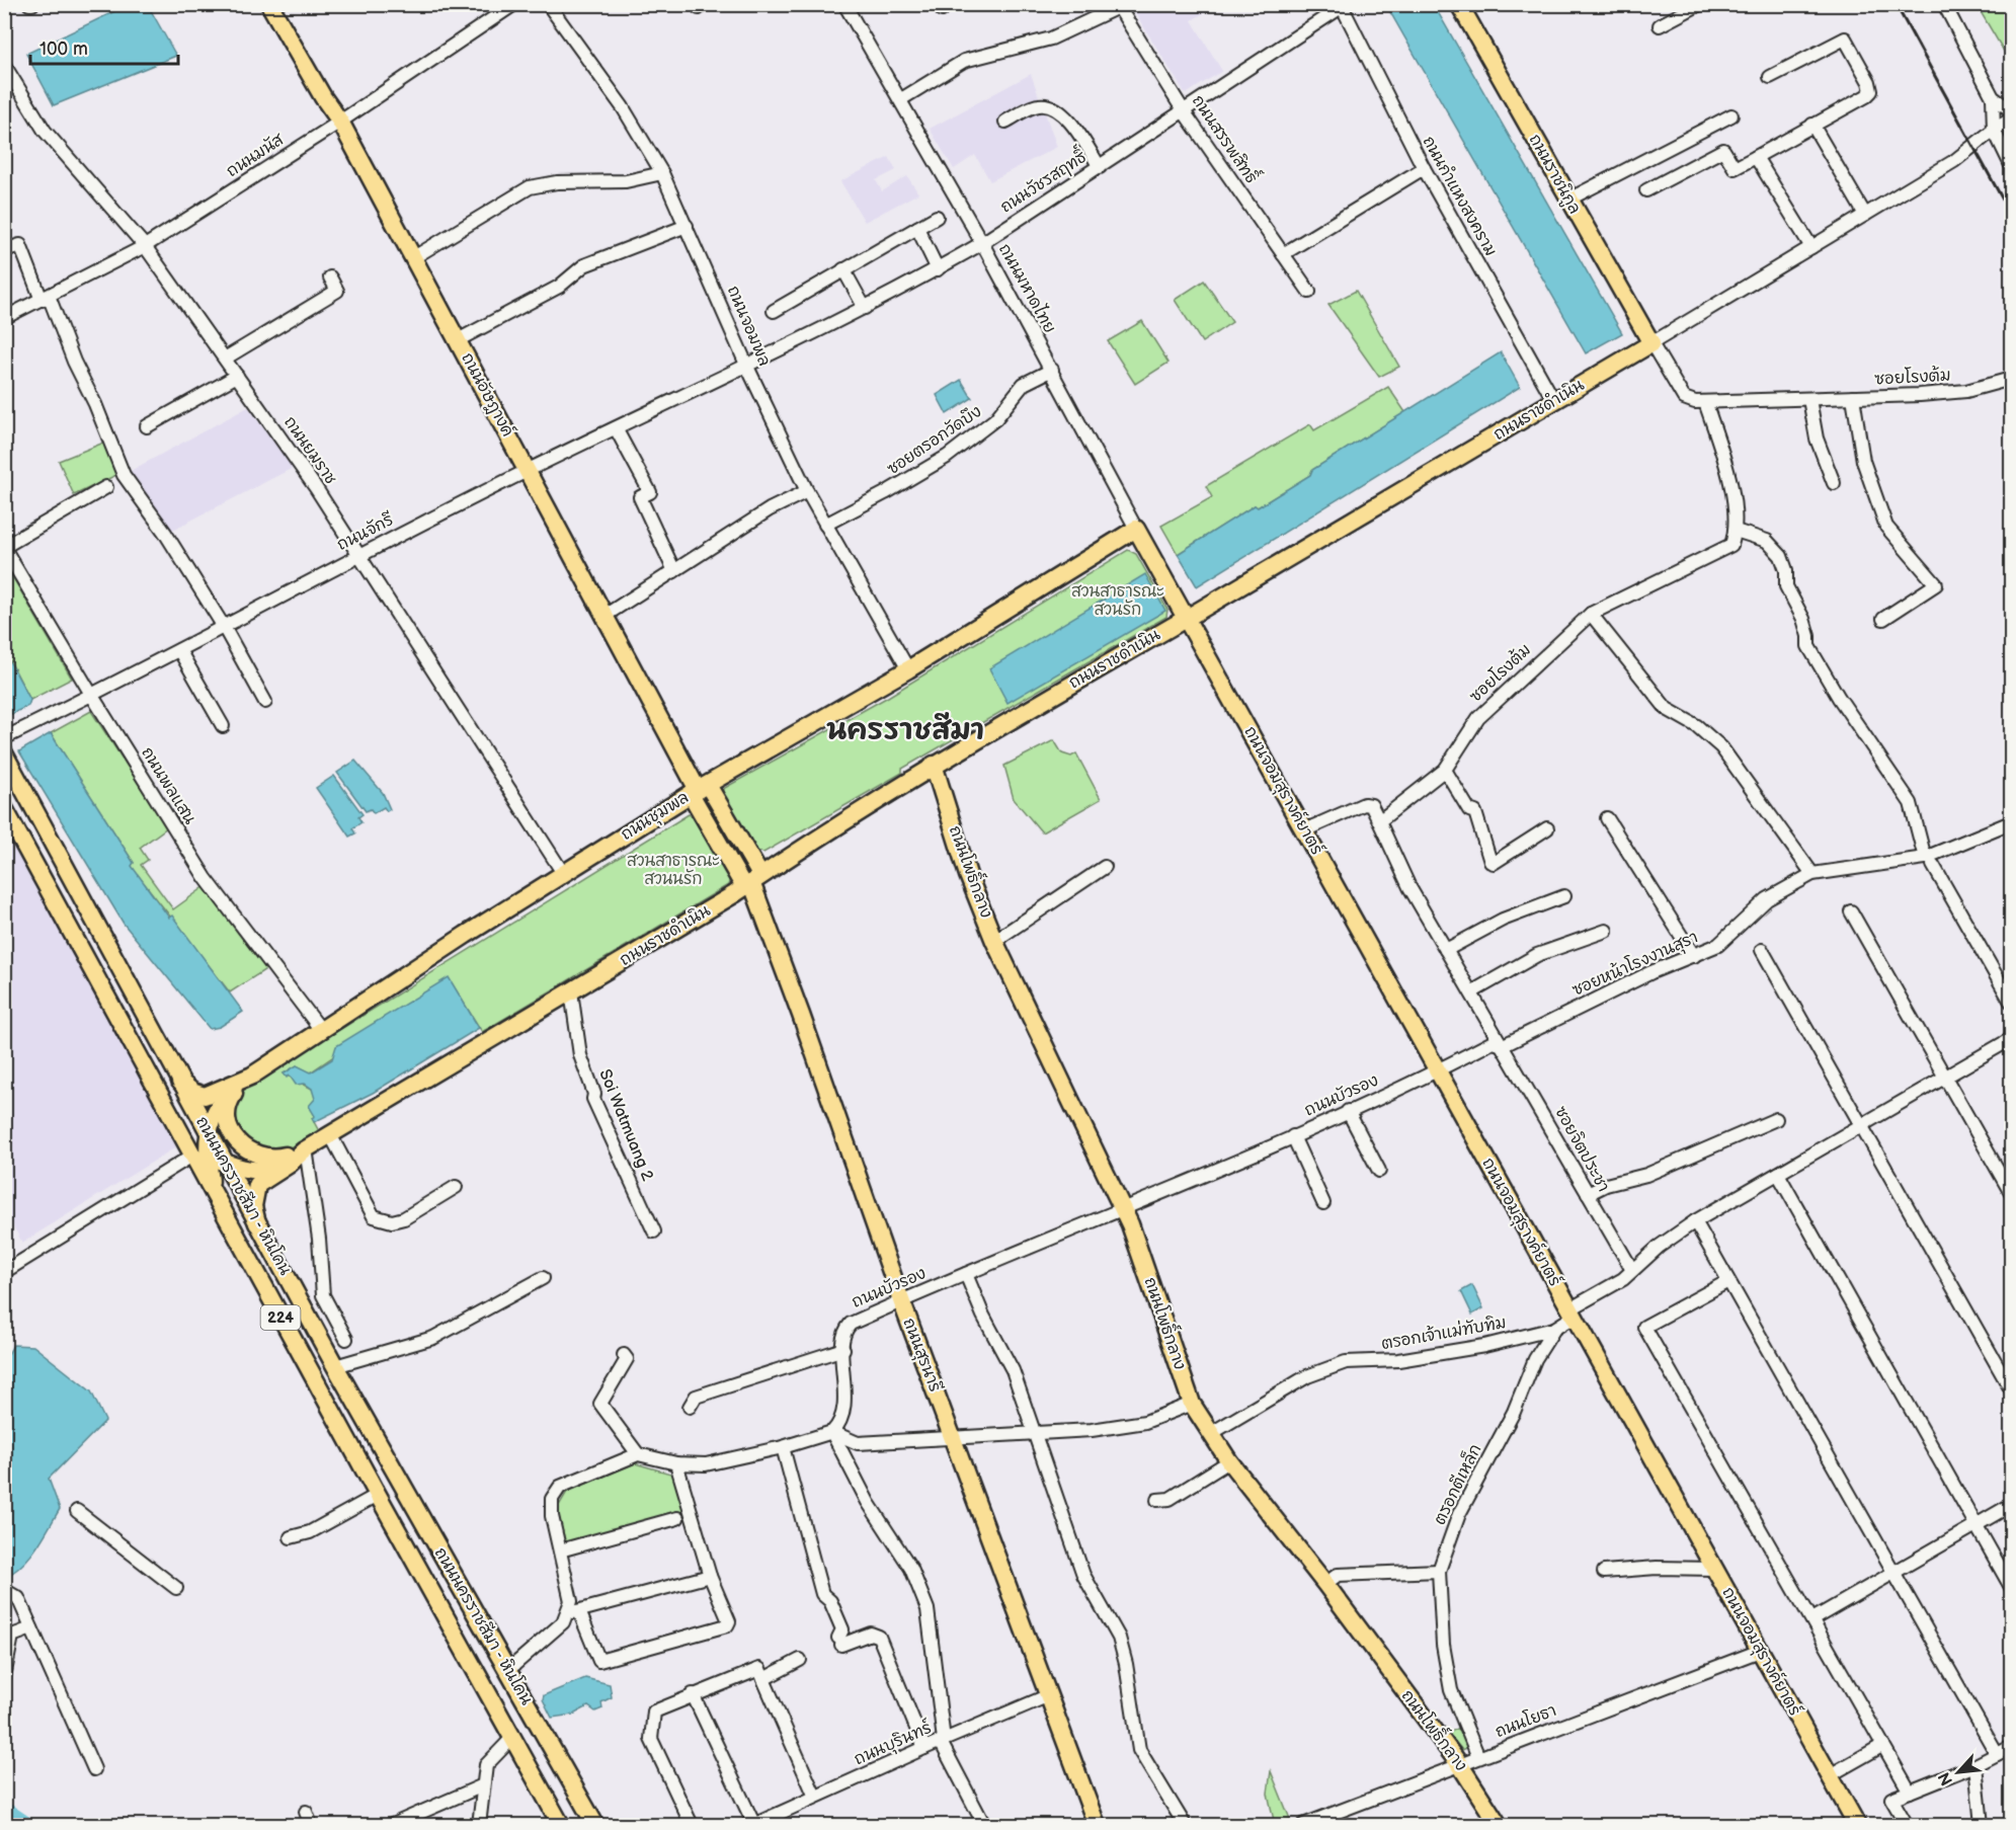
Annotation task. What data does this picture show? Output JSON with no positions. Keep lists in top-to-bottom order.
{
  "streets": {
    "main road": [
      "ถนนราชนิกูล",
      "ถนนอัษฎางค์",
      "ถนนราชดำเนิน",
      "ถนนจอมสุรางค์ยาตร์",
      "ถนนชุมพล",
      "ถนนโพธิ์กลาง",
      "ถนนนครราชสีมา - หินโคน",
      "224",
      "ถนนสุรนารี"
    ],
    "street": [
      "ถนนสรรพสิทธิ์",
      "ถนนมนัส",
      "ถนนวัชรสฤทธิ์",
      "ถนนกำแหงสงคราม",
      "ถนนมหาดไทย",
      "ถนนจอมพล",
      "ซอยโรงต้ม",
      "ซอยตรอกวัดบึง",
      "ถนนยมราช",
      "ถนนจักรี",
      "ถนนพลแสน",
      "ซอยหน้าโรงงานสุรา",
      "ถนนบัวรอง",
      "Soi Watmuang 2",
      "ซอยจิตประชา",
      "ตรอกเจ้าแม่ทับทิม",
      "ตรอกตีเหล็ก",
      "ถนนโยธา",
      "ถนนบุรินทร์"
    ]
  },
  "crossings": [
    ["ถนนสรรพสิทธิ์", "ถนนวัชรสฤทธิ์"],
    ["ถนนมนัส", "ถนนอัษฎางค์"],
    ["ถนนมนัส", "ถนนยมราช"],
    ["ถนนราชนิกูล", "ซอยโรงต้ม"],
    ["ถนนราชนิกูล", "ถนนราชดำเนิน"],
    ["ถนนวัชรสฤทธิ์", "ถนนกำแหงสงคราม"],
    ["ถนนวัชรสฤทธิ์", "ถนนมหาดไทย"],
    ["ถนนวัชรสฤทธิ์", "ถนนจอมพล"],
    ["ถนนวัชรสฤทธิ์", "ถนนจักรี"],
    ["ถนนกำแหงสงคราม", "ถนนราชดำเนิน"],
    ["ถนนมหาดไทย", "ซอยตรอกวัดบึง"],
    ["ถนนมหาดไทย", "ถนนจอมสุรางค์ยาตร์"],
    ["ถนนมหาดไทย", "ถนนชุมพล"],
    ["ถนนจอมพล", "ซอยตรอกวัดบึง"],
    ["ถนนจอมพล", "ถนนจักรี"],
    ["ถนนจอมพล", "ถนนชุมพล"],
    ["ซอยโรงต้ม", "ถนนราชดำเนิน"],
    ["ถนนอัษฎางค์", "ถนนจักรี"],
    ["ถนนอัษฎางค์", "ถนนชุมพล"],
    ["ถนนอัษฎางค์", "ถนนสุรนารี"],
    ["ถนนราชดำเนิน", "ถนนจอมสุรางค์ยาตร์"],
    ["ถนนราชดำเนิน", "ถนนโพธิ์กลาง"],
    ["ถนนราชดำเนิน", "Soi Watmuang 2"],
    ["ถนนราชดำเนิน", "ถนนนครราชสีมา - หินโคน"],
    ["ถนนราชดำเนิน", "ถนนสุรนารี"],
    ["ถนนยมราช", "ถนนจักรี"],
    ["ถนนยมราช", "ถนนชุมพล"],
    ["ถนนจักรี", "ถนนพลแสน"],
    ["ถนนพลแสน", "ถนนชุมพล"],
    ["ถนนจอมสุรางค์ยาตร์", "ถนนชุมพล"],
    ["ถนนจอมสุรางค์ยาตร์", "ซอยหน้าโรงงานสุรา"],
    ["ถนนจอมสุรางค์ยาตร์", "ถนนบัวรอง"],
    ["ถนนจอมสุรางค์ยาตร์", "ตรอกตีเหล็ก"],
    ["ถนนจอมสุรางค์ยาตร์", "ถนนโยธา"],
    ["ถนนชุมพล", "ถนนนครราชสีมา - หินโคน"],
    ["ถนนชุมพล", "ถนนสุรนารี"],
    ["ถนนโพธิ์กลาง", "ถนนบัวรอง"],
    ["ถนนโพธิ์กลาง", "ตรอกเจ้าแม่ทับทิม"],
    ["ถนนโพธิ์กลาง", "ถนนโยธา"],
    ["ซอยหน้าโรงงานสุรา", "ถนนบัวรอง"],
    ["ซอยหน้าโรงงานสุรา", "ซอยจิตประชา"],
    ["ถนนบัวรอง", "ถนนสุรนารี"],
    ["ซอยจิตประชา", "ตรอกตีเหล็ก"],
    ["ตรอกเจ้าแม่ทับทิม", "ตรอกตีเหล็ก"],
    ["ถนนสุรนารี", "ถนนบุรินทร์"],
    ["ตรอกตีเหล็ก", "ถนนโยธา"]
  ],
  "districts": ["นครราชสีมา"],
  "parks": ["สวนสาธารณะ สวนรัก", "สวนสาธารณะ สวนนรัก"],
  "scale_bar": "100 m",
  "north": "bottom left"
}
